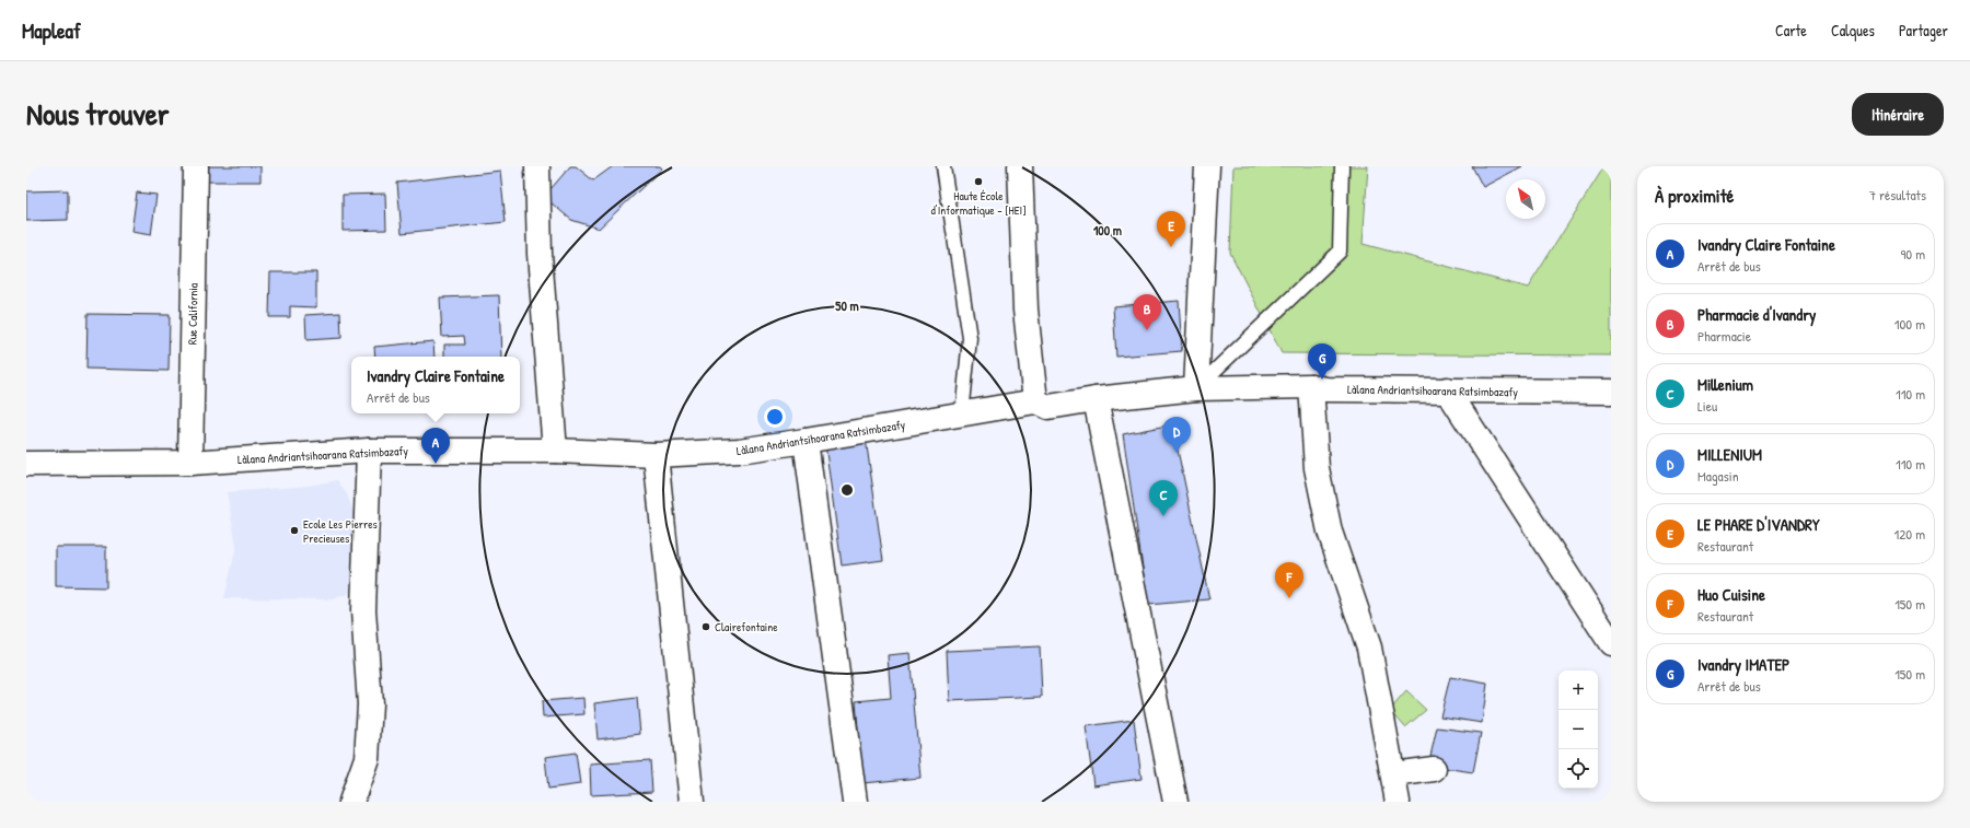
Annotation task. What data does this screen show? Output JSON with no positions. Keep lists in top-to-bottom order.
{
  "streets": {
    "street": ["Rue California", "Làlana Andriantsihoarana Ratsimbazafy"]
  },
  "crossings": [
    ["Rue California", "Làlana Andriantsihoarana Ratsimbazafy"]
  ],
  "places": ["Haute École d'Informatique - [HEI]", "Ecole Les Pierres Precieuses", "Clairefontaine"],
  "north": "top left",
  "page": {
    "header": "Mapleaf",
    "nav": ["Carte", "Calques", "Partager"],
    "title": "Nous trouver",
    "buttons": "Itinéraire",
    "heading": ["À proximité", "7 résultats"],
    "pins": [
      "E",
      "B",
      "G",
      "D",
      "A",
      "C",
      "F"
    ],
    "list": [
      {
        "mark": "A",
        "name": "Ivandry Claire Fontaine",
        "note": "Arrêt de bus",
        "value": "90 m"
      },
      {
        "mark": "B",
        "name": "Pharmacie d'Ivandry",
        "note": "Pharmacie",
        "value": "100 m"
      },
      {
        "mark": "C",
        "name": "Millenium",
        "note": "Lieu",
        "value": "110 m"
      },
      {
        "mark": "D",
        "name": "MILLENIUM",
        "note": "Magasin",
        "value": "110 m"
      },
      {
        "mark": "E",
        "name": "LE PHARE D'IVANDRY",
        "note": "Restaurant",
        "value": "120 m"
      },
      {
        "mark": "F",
        "name": "Huo Cuisine",
        "note": "Restaurant",
        "value": "150 m"
      },
      {
        "mark": "G",
        "name": "Ivandry IMATEP",
        "note": "Arrêt de bus",
        "value": "150 m"
      }
    ],
    "popup": ["Ivandry Claire Fontaine", "Arrêt de bus"],
    "map_buttons": ["+", "−"]
  },
  "rings": ["100 m", "50 m"]
}
